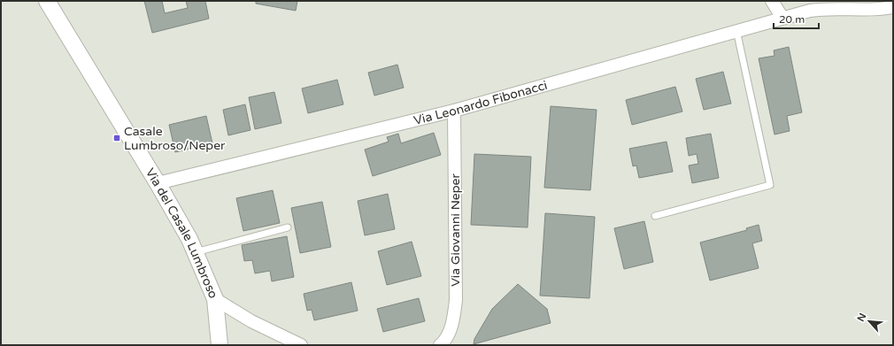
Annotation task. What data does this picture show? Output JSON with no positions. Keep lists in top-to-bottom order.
{
  "streets": {
    "street": ["Via Leonardo Fibonacci", "Via Giovanni Neper", "Via del Casale Lumbroso"]
  },
  "crossings": [
    ["Via Leonardo Fibonacci", "Via Giovanni Neper"],
    ["Via Leonardo Fibonacci", "Via del Casale Lumbroso"]
  ],
  "places": {
    "transit": ["Casale Lumbroso/Neper"]
  },
  "scale_bar": "20 m",
  "north": "top left"
}
